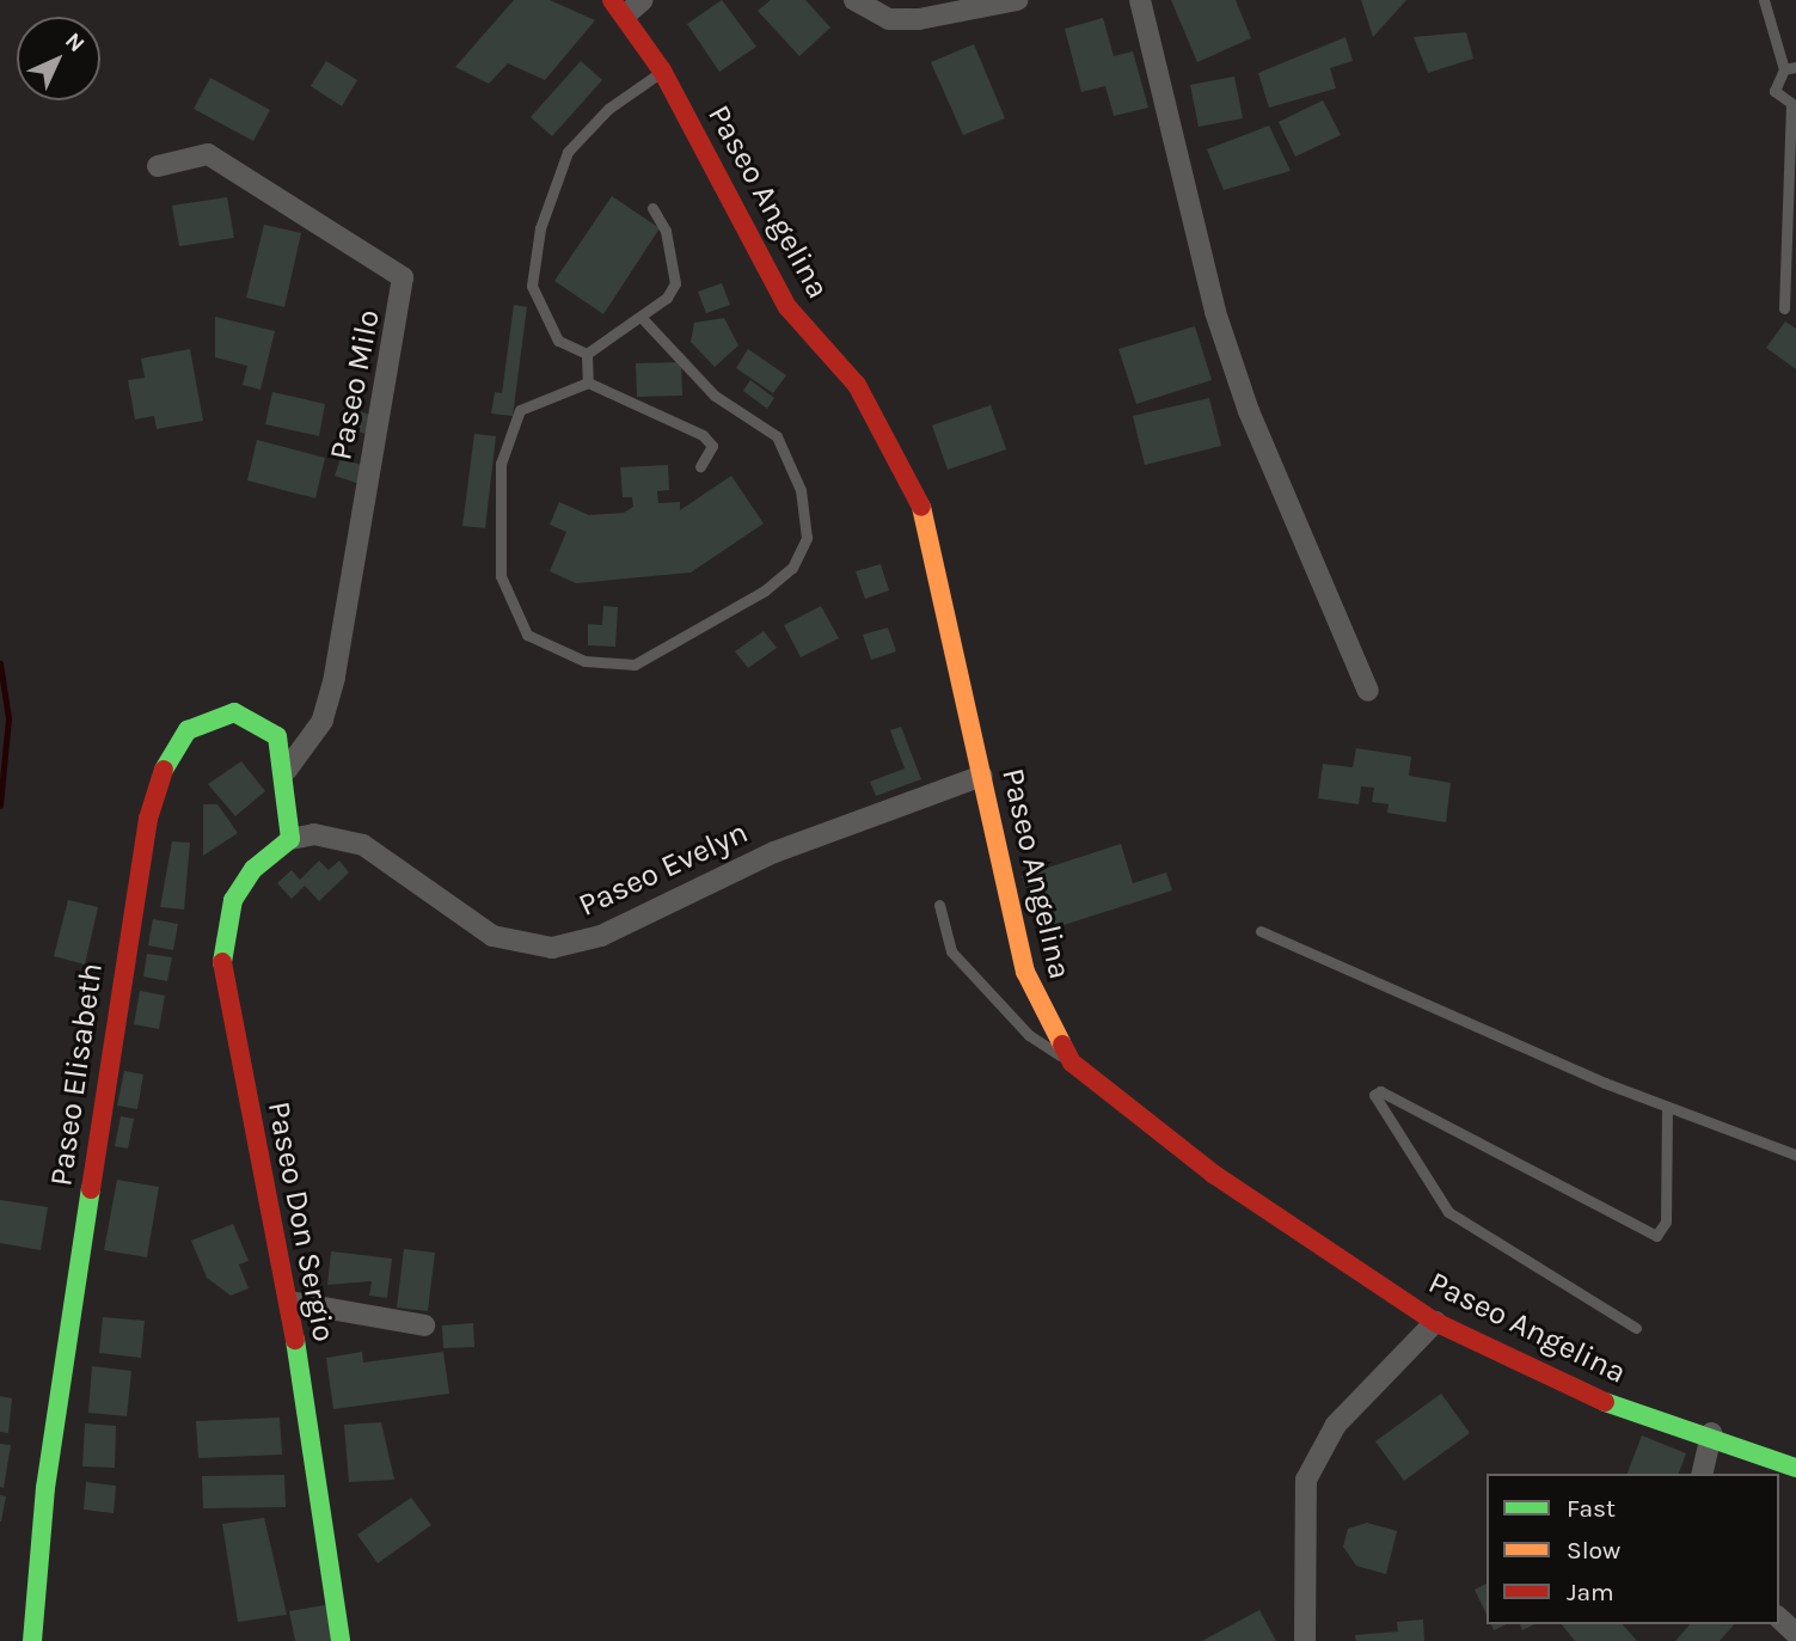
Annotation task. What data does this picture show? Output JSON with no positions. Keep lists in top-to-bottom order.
{
  "streets": {
    "street": [
      "Paseo Angelina",
      "Paseo Milo",
      "Paseo Evelyn",
      "Paseo Elisabeth",
      "Paseo Don Sergio"
    ]
  },
  "crossings": [
    ["Paseo Angelina", "Paseo Evelyn"],
    ["Paseo Milo", "Paseo Elisabeth"],
    ["Paseo Evelyn", "Paseo Elisabeth"],
    ["Paseo Evelyn", "Paseo Don Sergio"],
    ["Paseo Elisabeth", "Paseo Don Sergio"]
  ],
  "legend": ["Fast", "Slow", "Jam"],
  "north": "top right"
}
